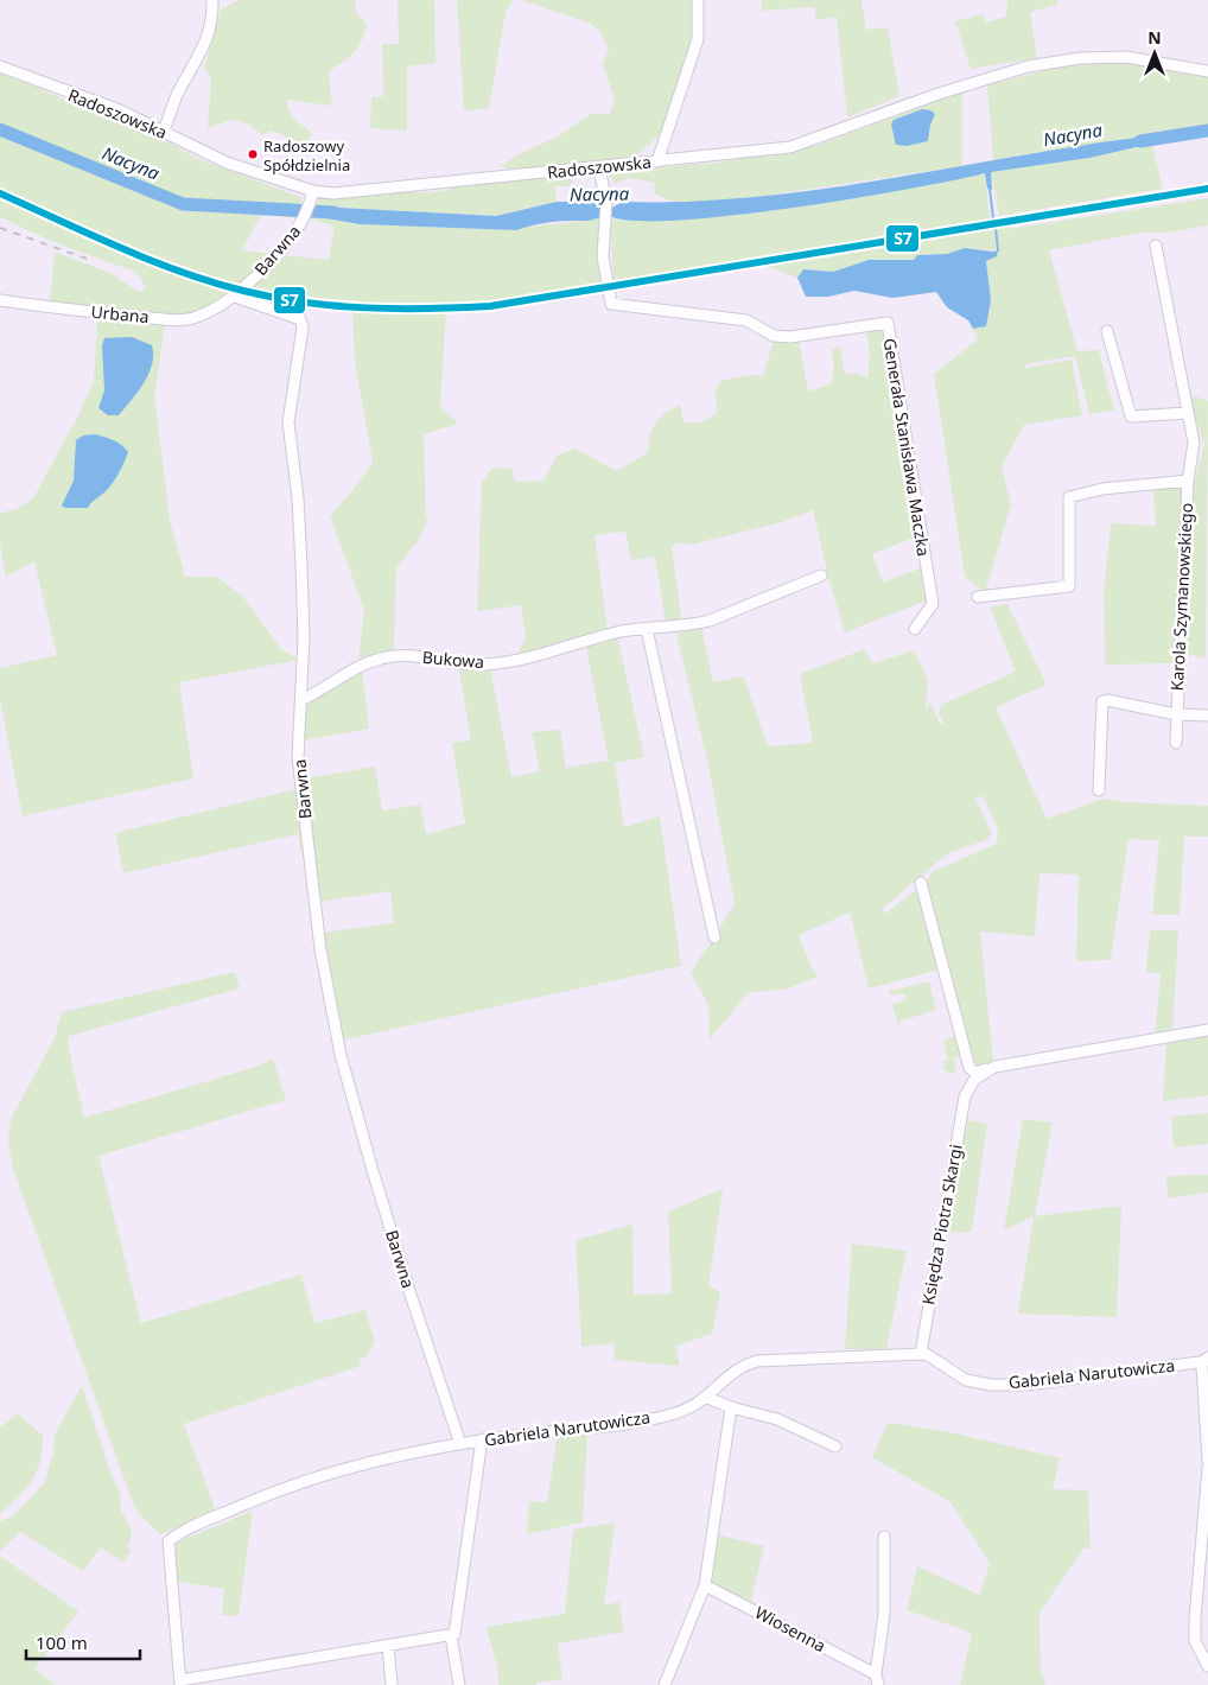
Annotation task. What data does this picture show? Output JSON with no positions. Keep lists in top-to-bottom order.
{
  "streets": {
    "street": [
      "Radoszowska",
      "Barwna",
      "Urbana",
      "Generała Stanisława Maczka",
      "Karola Szymanowskiego",
      "Bukowa",
      "Księdza Piotra Skargi",
      "Gabriela Narutowicza",
      "Wiosenna"
    ]
  },
  "crossings": [
    ["Radoszowska", "Barwna"],
    ["Radoszowska", "Generała Stanisława Maczka"],
    ["Barwna", "Urbana"],
    ["Barwna", "Bukowa"],
    ["Barwna", "Gabriela Narutowicza"],
    ["Księdza Piotra Skargi", "Gabriela Narutowicza"]
  ],
  "water": ["Nacyna"],
  "places": ["Radoszowy Spółdzielnia"],
  "lines": ["transit line S7"],
  "scale_bar": "100 m",
  "north": "top"
}
